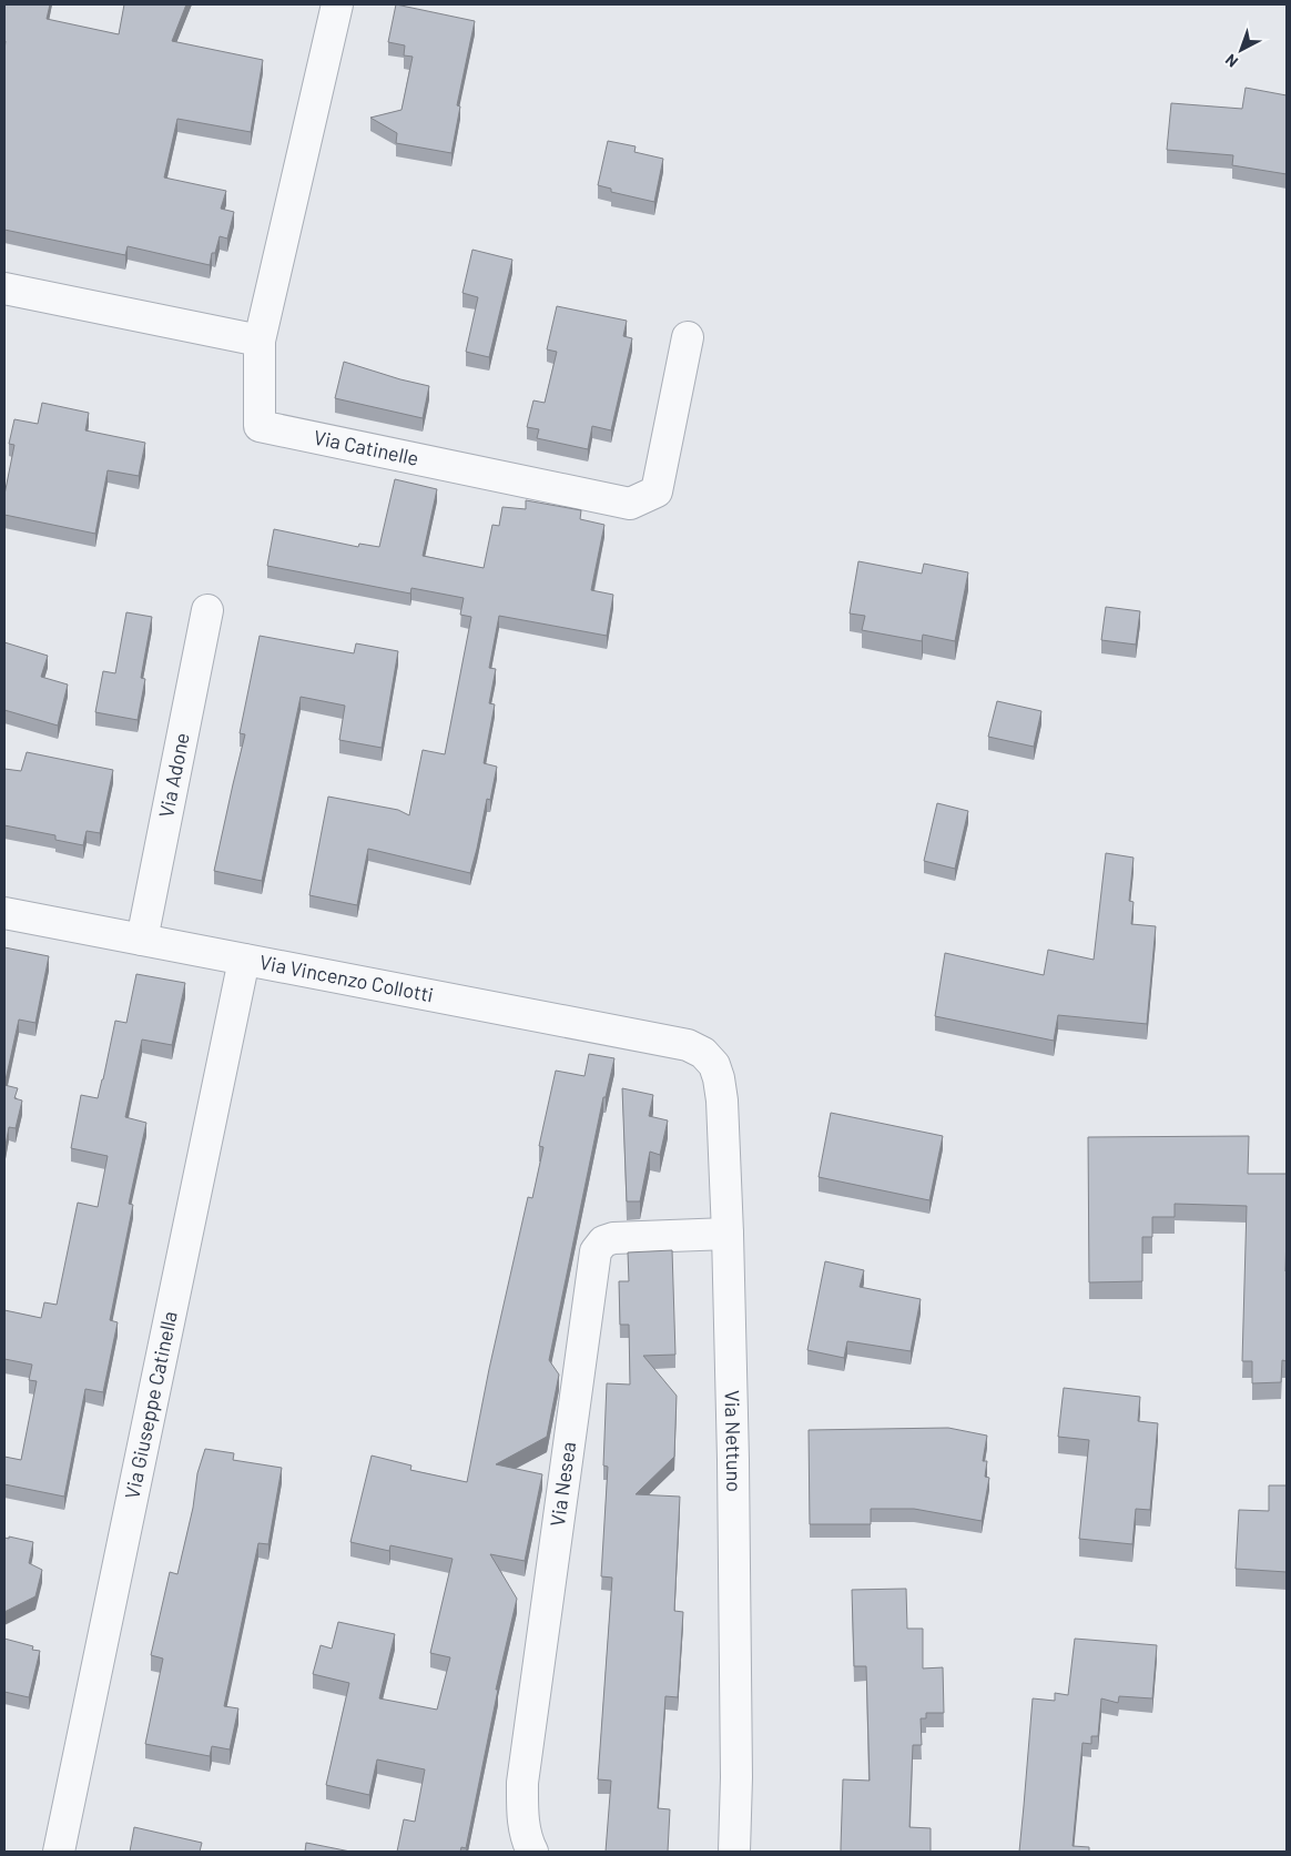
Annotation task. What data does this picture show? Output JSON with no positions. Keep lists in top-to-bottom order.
{
  "streets": {
    "street": [
      "Via Catinelle",
      "Via Adone",
      "Via Vincenzo Collotti",
      "Via Giuseppe Catinella",
      "Via Nettuno",
      "Via Nesea"
    ]
  },
  "crossings": [
    ["Via Adone", "Via Vincenzo Collotti"],
    ["Via Vincenzo Collotti", "Via Giuseppe Catinella"],
    ["Via Vincenzo Collotti", "Via Nettuno"],
    ["Via Nettuno", "Via Nesea"]
  ],
  "north": "bottom left"
}
